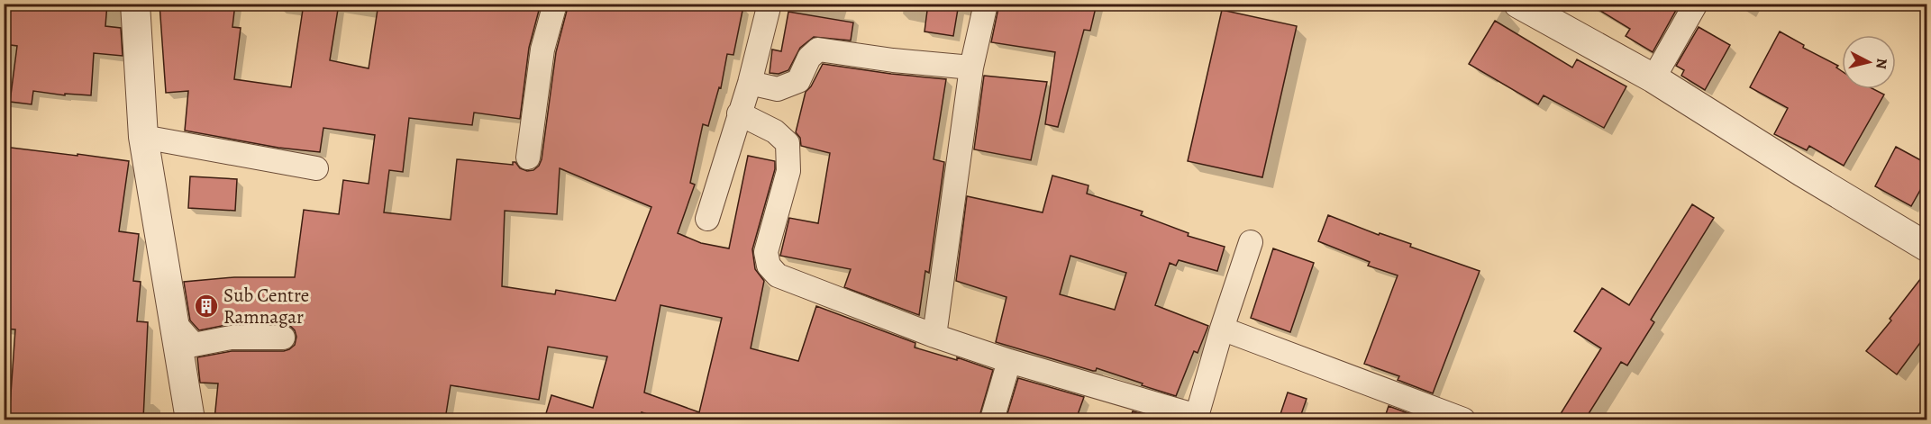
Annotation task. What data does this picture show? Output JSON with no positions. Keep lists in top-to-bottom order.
{
  "places": {
    "building": ["Sub Centre Ramnagar"]
  },
  "north": "right"
}
